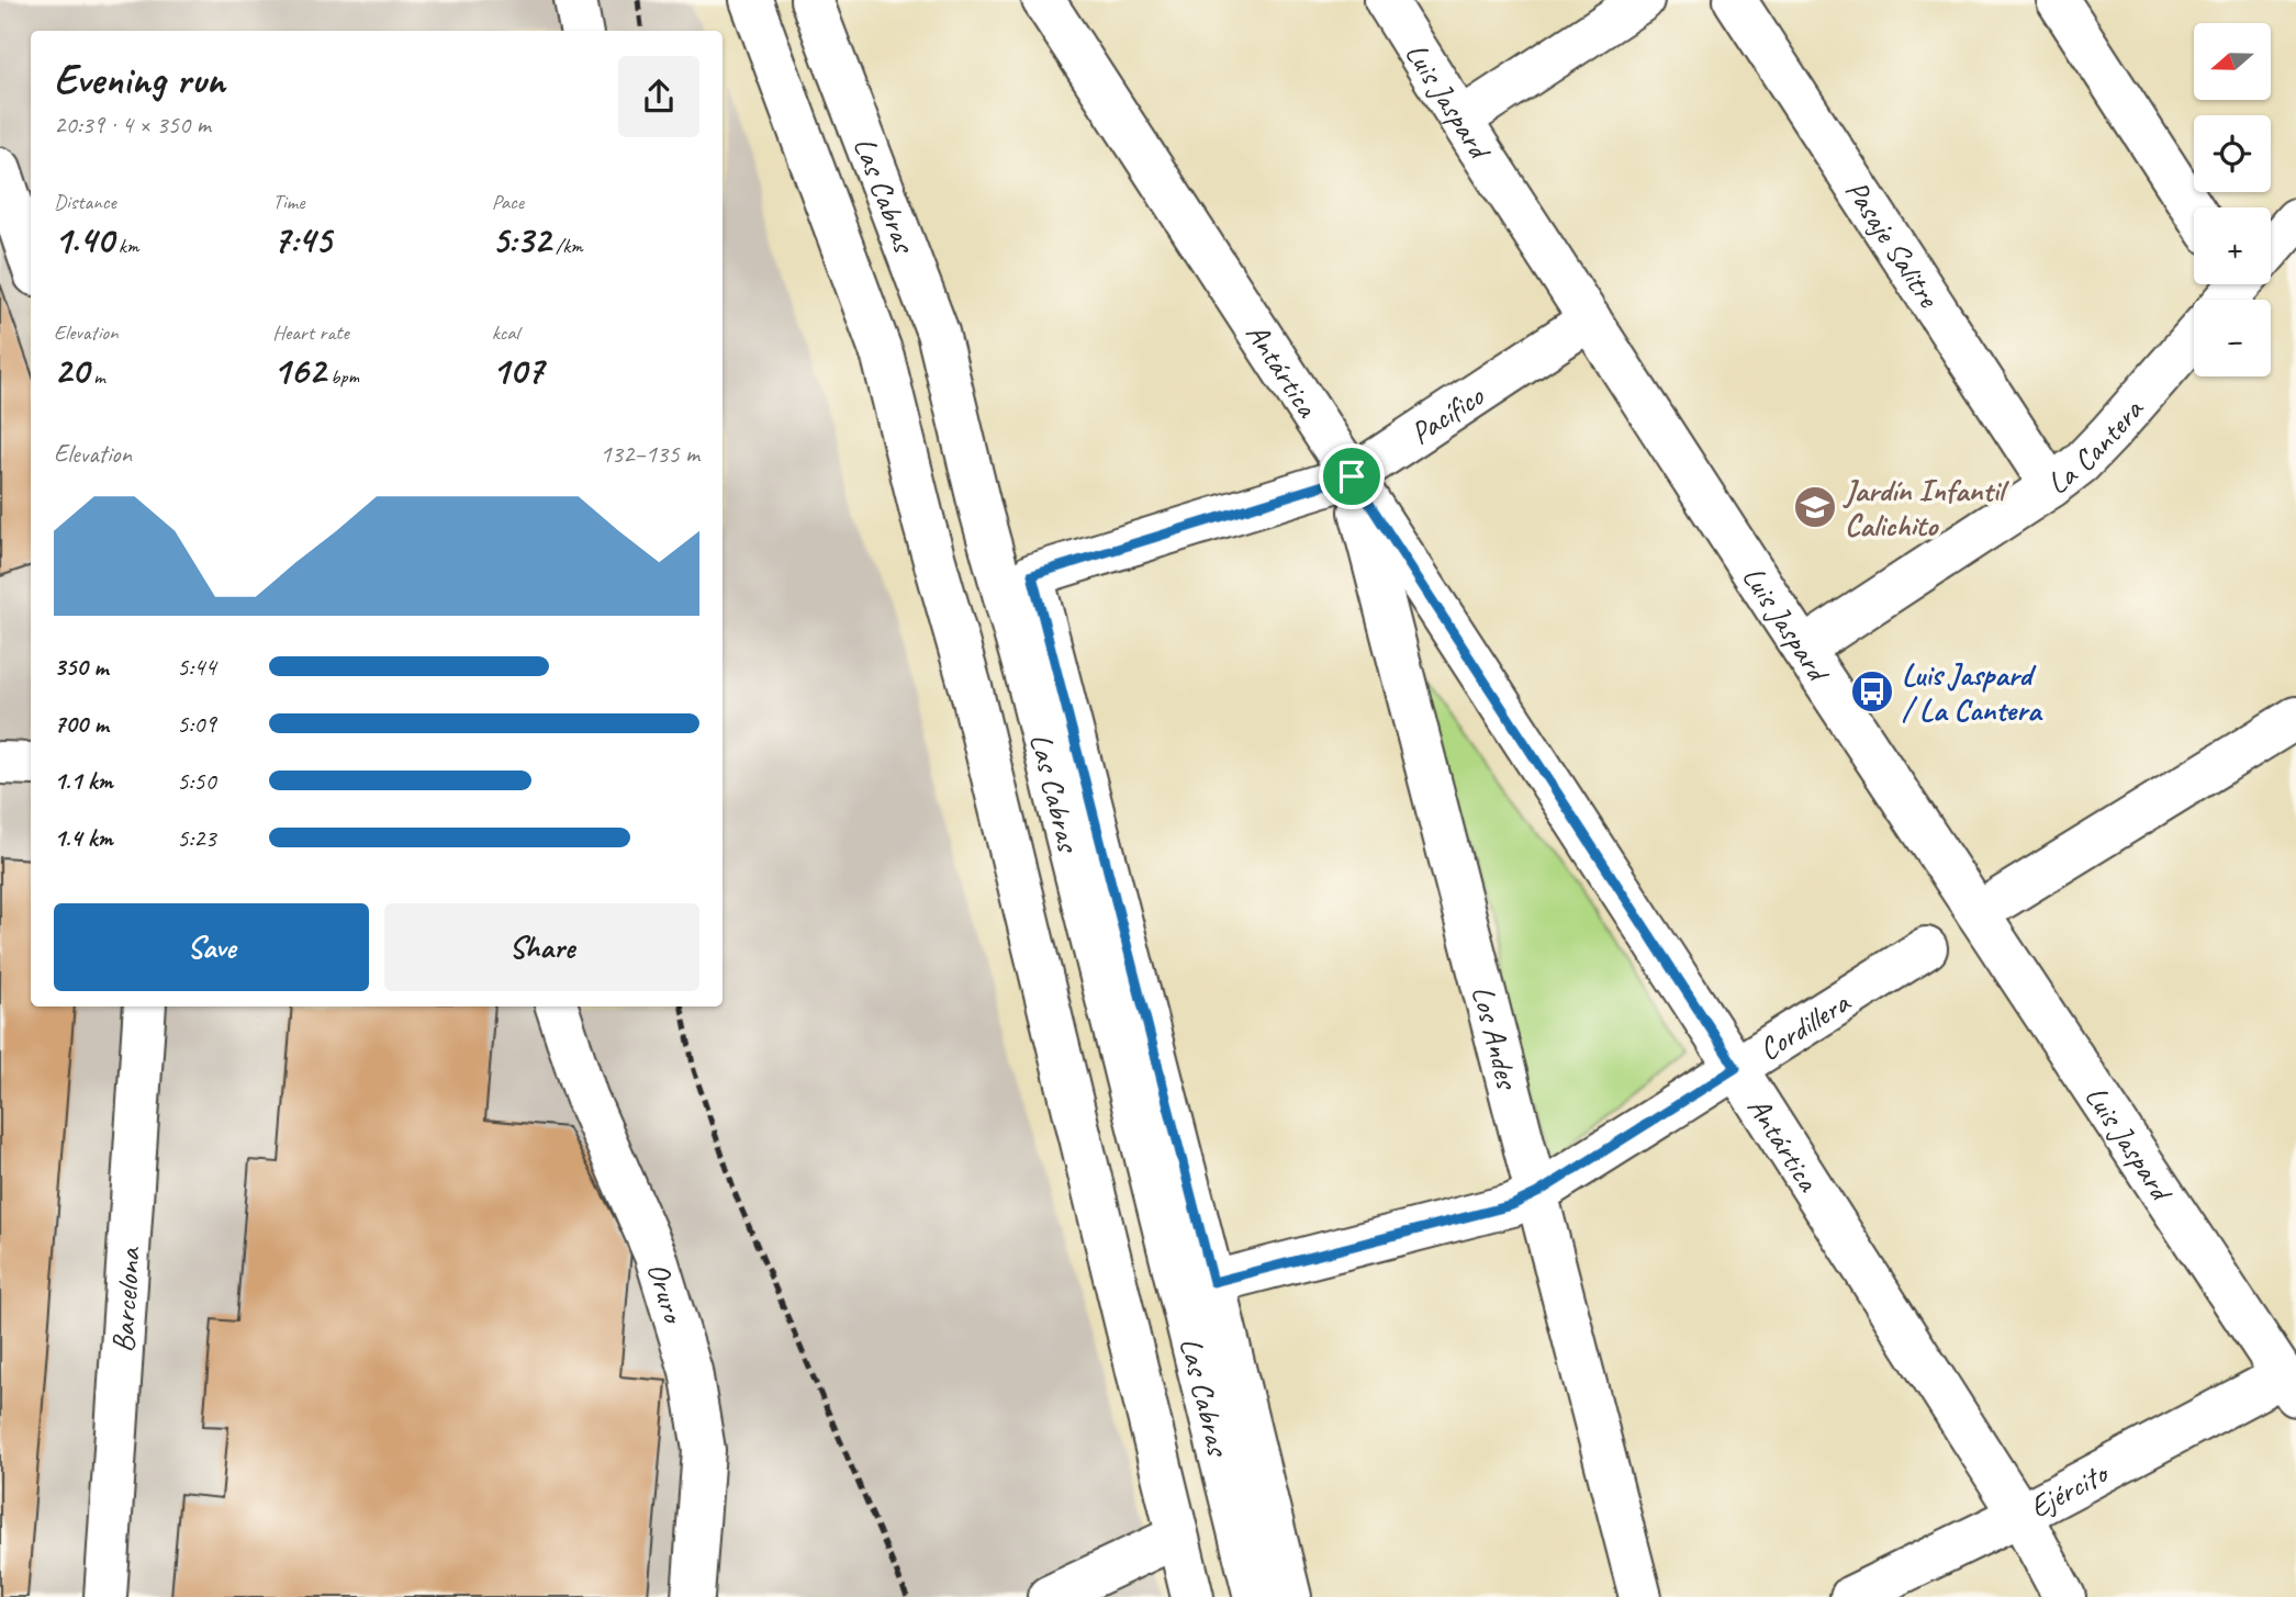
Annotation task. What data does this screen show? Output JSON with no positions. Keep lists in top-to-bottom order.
{
  "streets": {
    "street": [
      "Luis Jaspard",
      "Las Cabras",
      "Pasaje Salitre",
      "Antártica",
      "Pacífico",
      "La Cantera",
      "Cordillera",
      "Los Andes",
      "Oruro",
      "Barcelona",
      "Ejército"
    ]
  },
  "crossings": [
    ["Luis Jaspard", "Pacífico"],
    ["Luis Jaspard", "La Cantera"],
    ["Luis Jaspard", "Ejército"],
    ["Pasaje Salitre", "La Cantera"],
    ["Antártica", "Pacífico"],
    ["Antártica", "Cordillera"],
    ["Antártica", "Los Andes"],
    ["Antártica", "Ejército"],
    ["Pacífico", "Cordillera"],
    ["Pacífico", "Los Andes"],
    ["Cordillera", "Los Andes"]
  ],
  "places": {
    "school or university": ["Jardín Infantil Calichito"],
    "bus stop": ["Luis Jaspard / La Cantera"]
  },
  "north": "left",
  "page": {
    "map_buttons": ["+", "−"],
    "heading": ["Evening run", "20:39 · 4 × 350 m"],
    "stats": [
      ["Distance", "1.40 km"],
      ["Time", "7:45"],
      ["Pace", "5:32 /km"],
      ["Elevation", "20 m"],
      ["Heart rate", "162 bpm"],
      ["kcal", "107"]
    ],
    "chart": ["Elevation", "132–135 m"],
    "list": [
      {
        "name": "350 m",
        "note": "5:44"
      },
      {
        "name": "700 m",
        "note": "5:09"
      },
      {
        "name": "1.1 km",
        "note": "5:50"
      },
      {
        "name": "1.4 km",
        "note": "5:23"
      }
    ],
    "buttons": ["Save", "Share"]
  }
}
